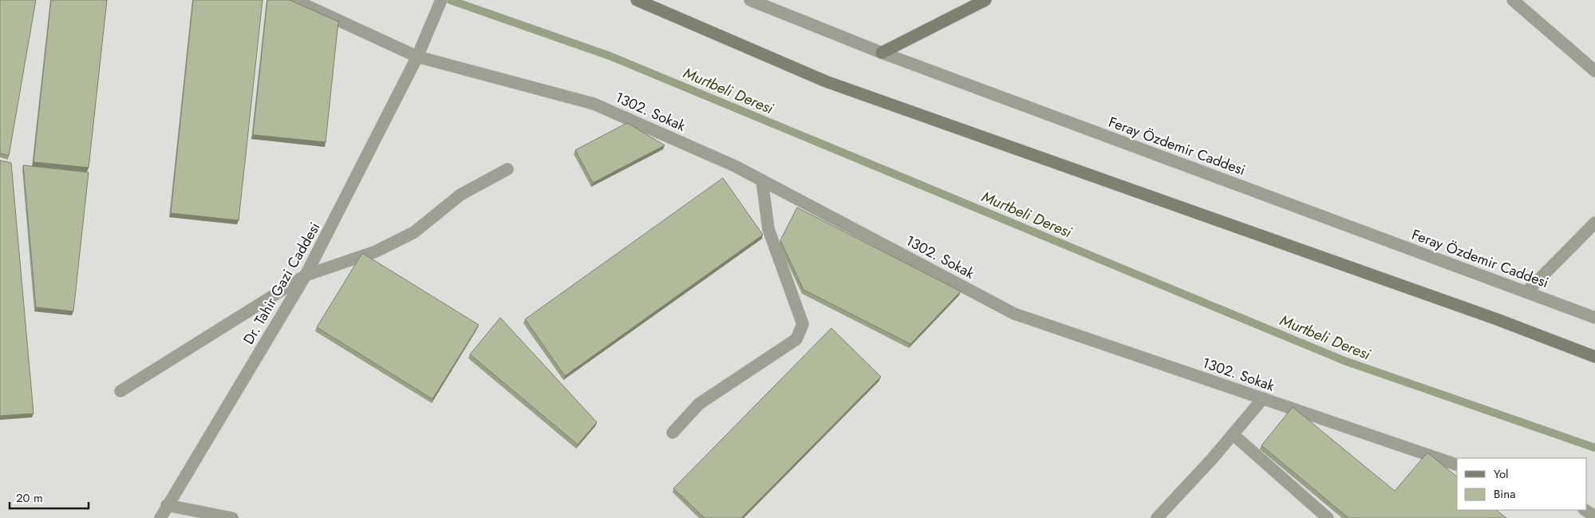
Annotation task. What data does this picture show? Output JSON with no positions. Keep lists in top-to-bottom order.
{
  "streets": {
    "street": ["1302. Sokak", "Feray Özdemir Caddesi", "Dr. Tahir Gazi Caddesi"]
  },
  "crossings": [
    ["1302. Sokak", "Dr. Tahir Gazi Caddesi"]
  ],
  "water": ["Murtbeli Deresi"],
  "legend": ["Yol", "Bina"],
  "scale_bar": "20 m"
}
